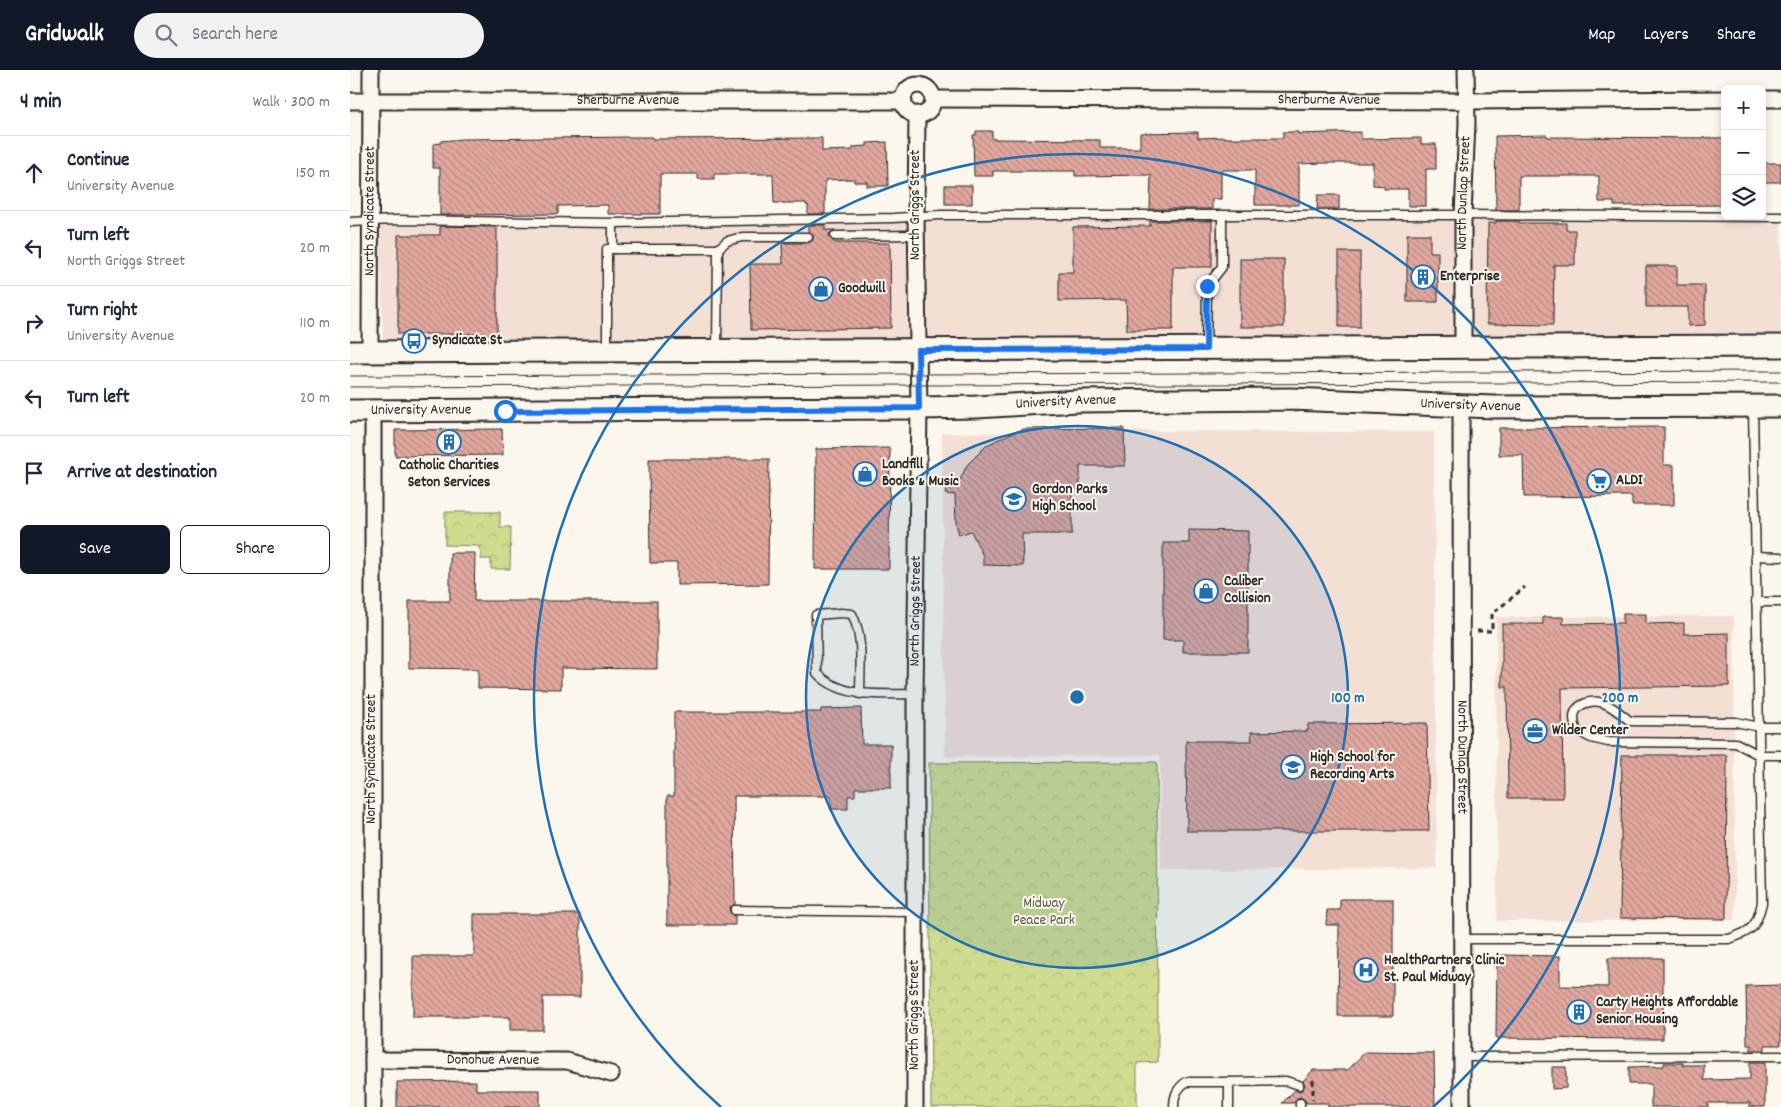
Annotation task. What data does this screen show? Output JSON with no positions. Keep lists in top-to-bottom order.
{
  "streets": {
    "main road": ["University Avenue"],
    "street": [
      "Sherburne Avenue",
      "North Dunlap Street",
      "North Griggs Street",
      "North Syndicate Street",
      "Donohue Avenue"
    ]
  },
  "crossings": [
    ["Sherburne Avenue", "North Dunlap Street"],
    ["Sherburne Avenue", "North Griggs Street"],
    ["Sherburne Avenue", "North Syndicate Street"],
    ["North Dunlap Street", "University Avenue"],
    ["North Griggs Street", "University Avenue"],
    ["North Syndicate Street", "University Avenue"],
    ["North Syndicate Street", "Donohue Avenue"]
  ],
  "parks": ["Midway Peace Park"],
  "places": {
    "building": ["Enterprise", "Catholic Charities Seton Services", "Carty Heights Affordable Senior Housing"],
    "shop": ["Goodwill", "Landfill Books & Music", "Caliber Collision"],
    "bus stop": ["Syndicate St"],
    "supermarket": ["ALDI"],
    "school or university": ["Gordon Parks High School", "High School for Recording Arts"],
    "office": ["Wilder Center"],
    "hospital": ["HealthPartners Clinic St. Paul Midway"]
  },
  "page": {
    "header": "Gridwalk",
    "search": "Search here",
    "nav": ["Map", "Layers", "Share"],
    "heading": ["4 min", "Walk · 300 m"],
    "map_buttons": ["+", "−"],
    "list": [
      ["Continue", "University Avenue", "150 m"],
      ["Turn left", "North Griggs Street", "20 m"],
      ["Turn right", "University Avenue", "110 m"],
      ["Turn left", "20 m"],
      "Arrive at destination"
    ],
    "buttons": ["Save", "Share"]
  },
  "rings": ["100 m", "200 m"]
}
